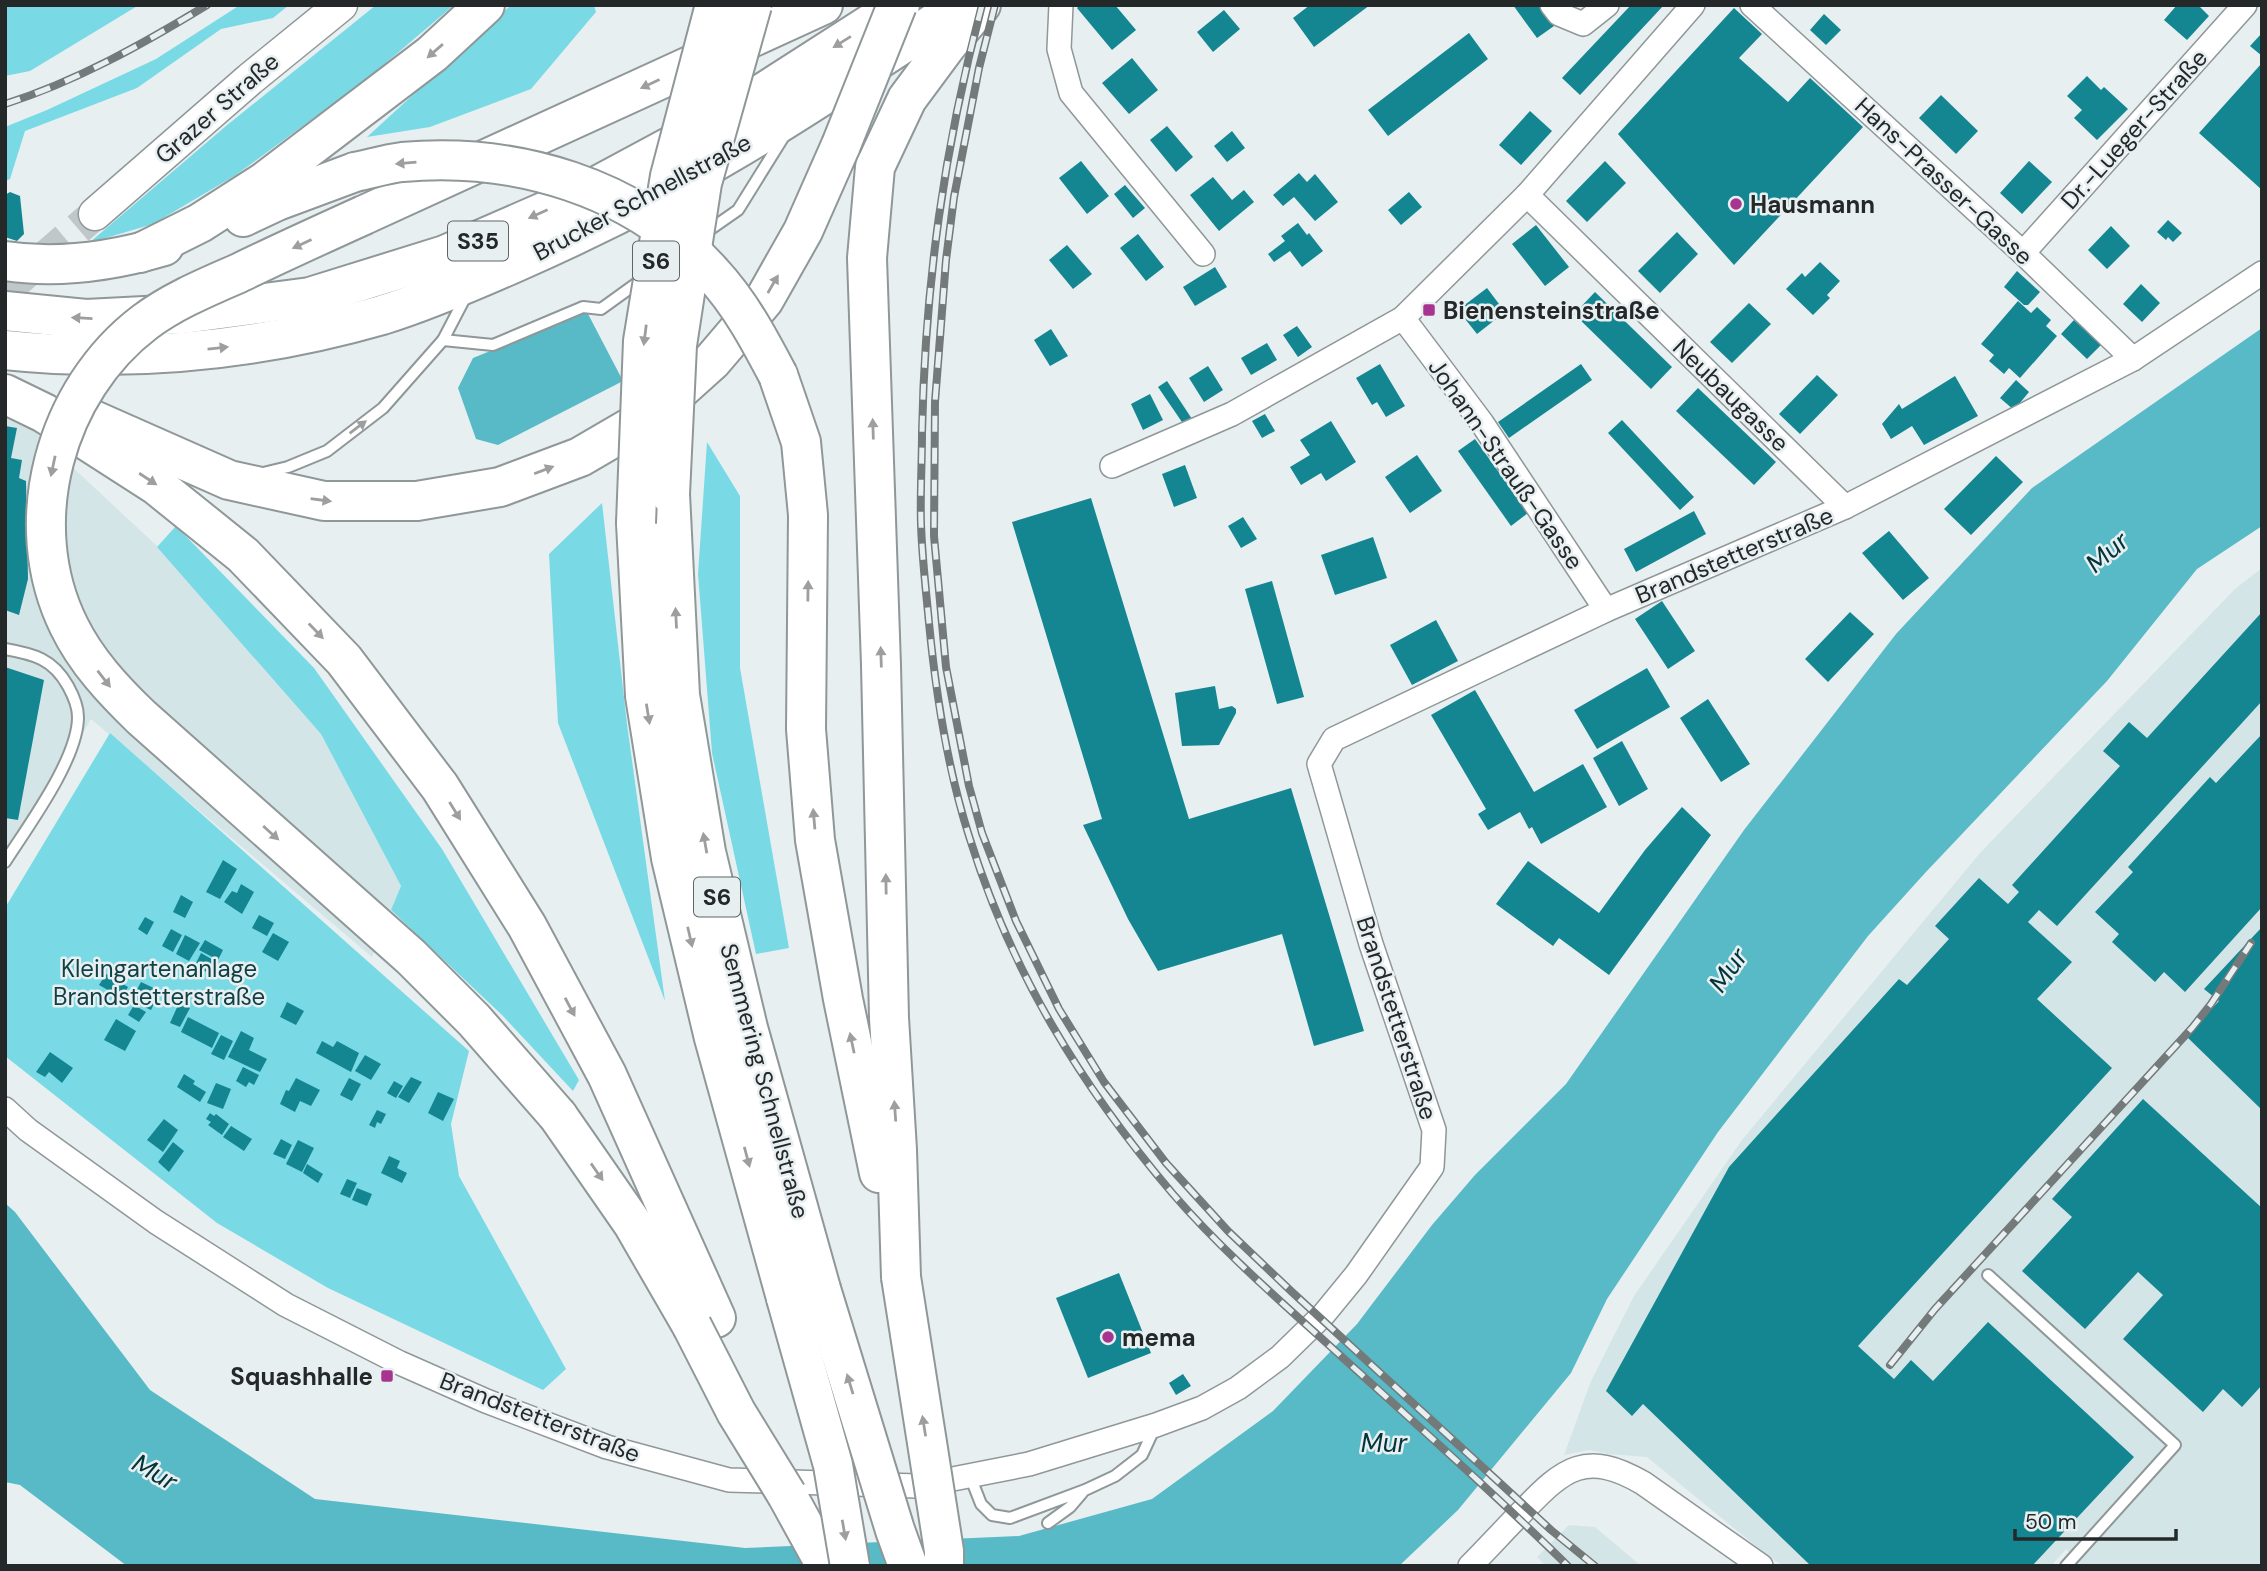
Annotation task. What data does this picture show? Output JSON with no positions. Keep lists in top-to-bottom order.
{
  "streets": {
    "highway": [
      "Brucker Schnellstraße",
      "S35",
      "S6",
      "Semmering Schnellstraße"
    ],
    "street": [
      "Grazer Straße",
      "Dr.-Lueger-Straße",
      "Hans-Prasser-Gasse",
      "Neubaugasse",
      "Johann-Strauß-Gasse",
      "Brandstetterstraße"
    ]
  },
  "crossings": [
    ["Dr.-Lueger-Straße", "Hans-Prasser-Gasse"],
    ["Hans-Prasser-Gasse", "Brandstetterstraße"],
    ["Neubaugasse", "Brandstetterstraße"],
    ["Johann-Strauß-Gasse", "Brandstetterstraße"]
  ],
  "water": ["Mur"],
  "parks": ["Kleingartenanlage Brandstetterstraße"],
  "places": {
    "other": ["Hausmann", "mema"],
    "transit": ["Bienensteinstraße", "Squashhalle"]
  },
  "scale_bar": "50 m"
}
